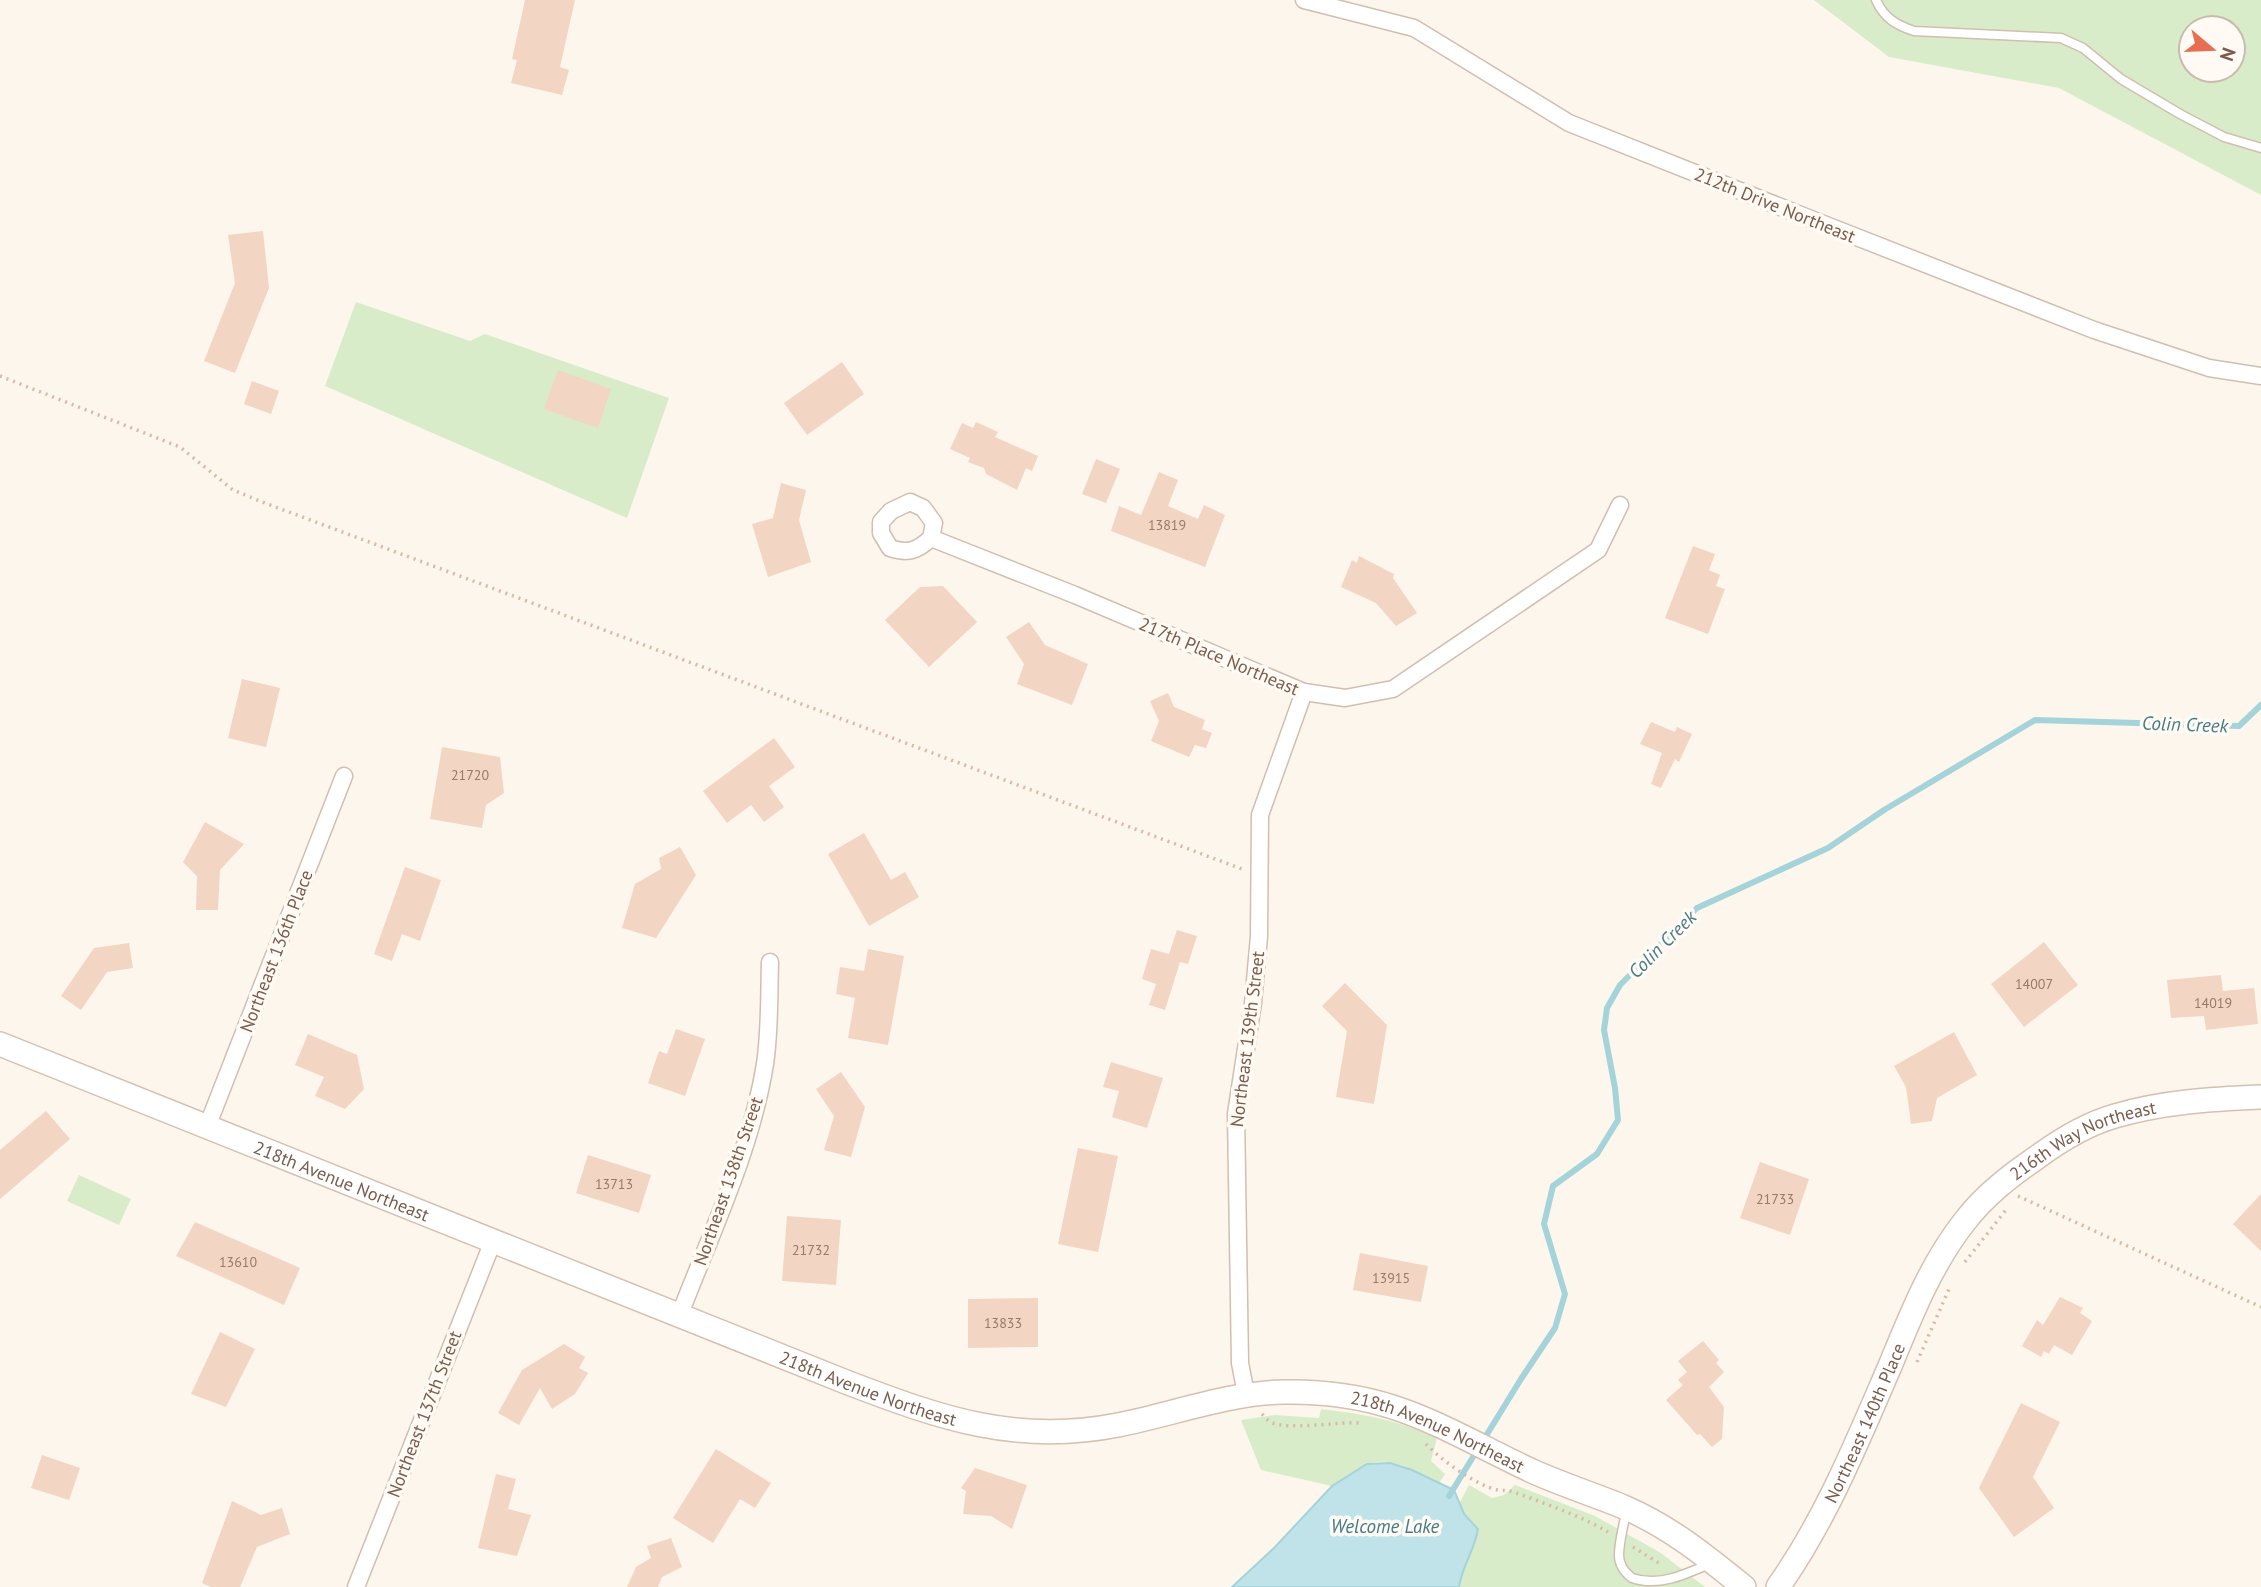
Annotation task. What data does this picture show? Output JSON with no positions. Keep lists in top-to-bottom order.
{
  "streets": {
    "street": [
      "212th Drive Northeast",
      "217th Place Northeast",
      "Northeast 136th Place",
      "Northeast 139th Street",
      "216th Way Northeast",
      "218th Avenue Northeast",
      "Northeast 138th Street",
      "Northeast 137th Street",
      "Northeast 140th Place"
    ]
  },
  "crossings": [
    ["217th Place Northeast", "Northeast 139th Street"],
    ["Northeast 136th Place", "218th Avenue Northeast"],
    ["Northeast 139th Street", "218th Avenue Northeast"],
    ["216th Way Northeast", "Northeast 140th Place"],
    ["218th Avenue Northeast", "Northeast 138th Street"],
    ["218th Avenue Northeast", "Northeast 137th Street"]
  ],
  "water": ["Colin Creek", "Welcome Lake"],
  "house_numbers": [
    "13819",
    "21720",
    "14007",
    "14019",
    "13713",
    "21733",
    "21732",
    "13610",
    "13915",
    "13833"
  ],
  "north": "right"
}
